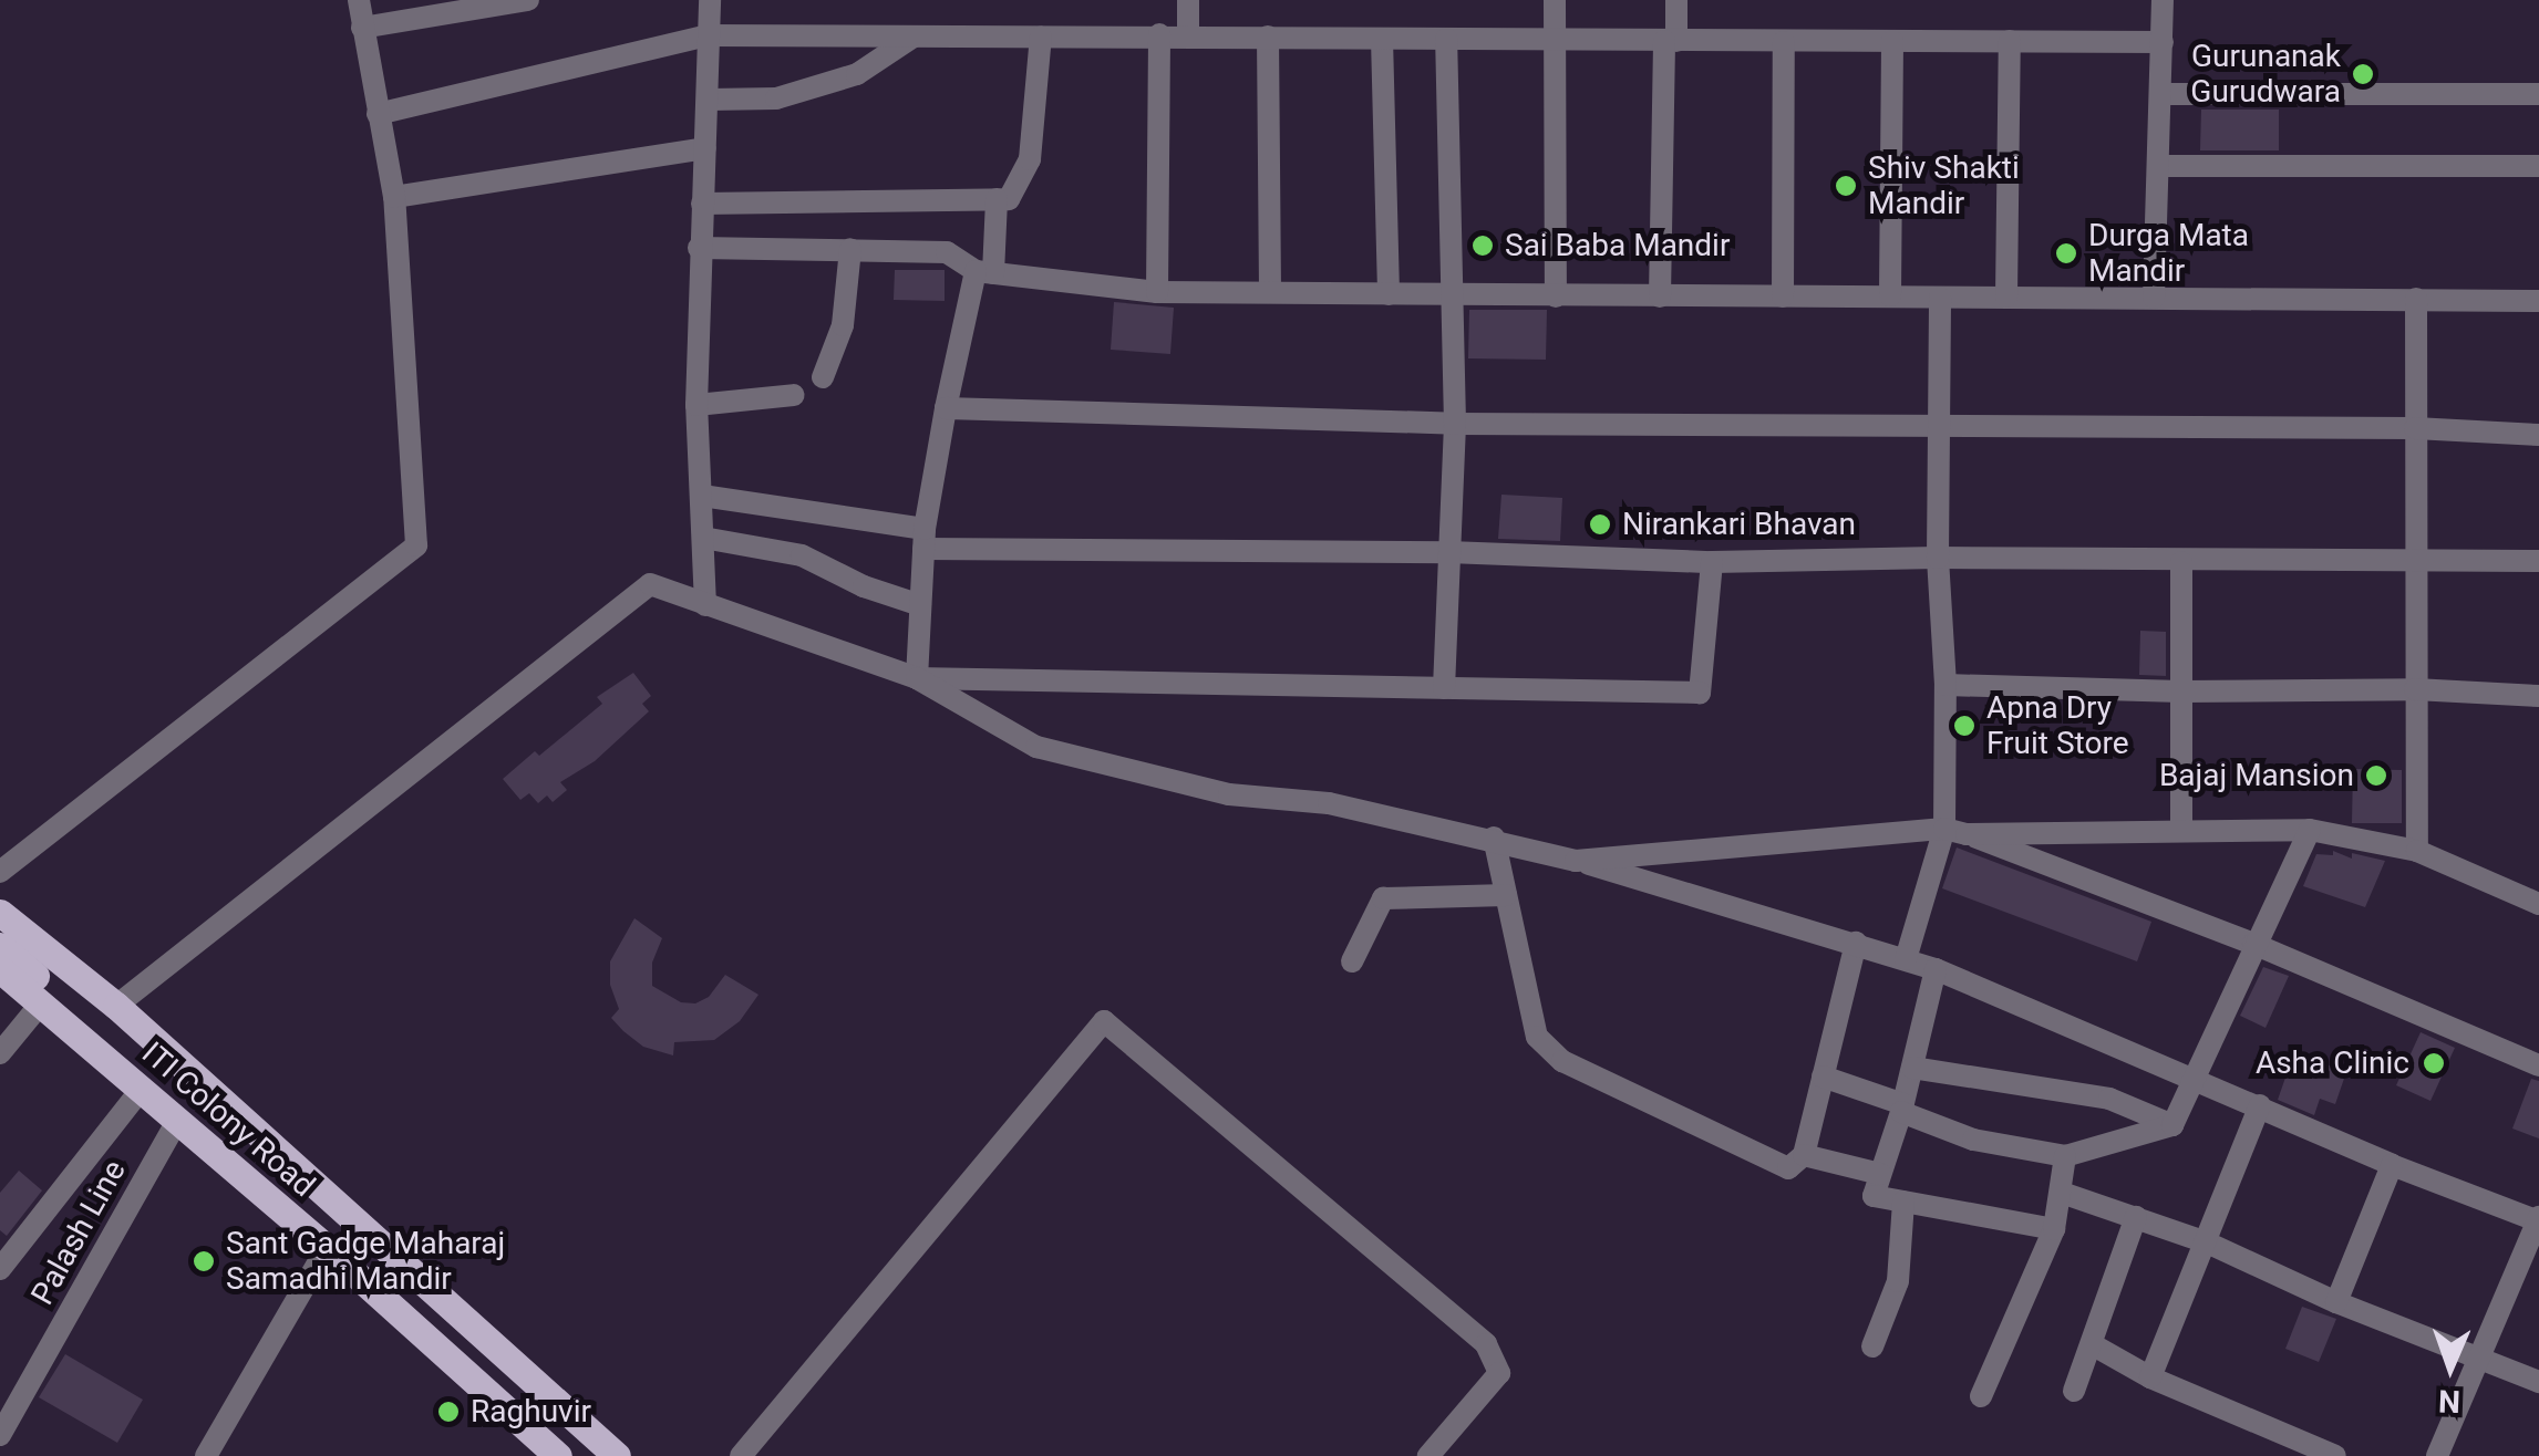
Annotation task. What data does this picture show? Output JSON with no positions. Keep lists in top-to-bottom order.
{
  "streets": {
    "main road": ["ITI Colony Road"],
    "street": ["Palash Line"]
  },
  "crossings": [
    ["ITI Colony Road", "Palash Line"]
  ],
  "places": [
    "Gurunanak Gurudwara",
    "Shiv Shakti Mandir",
    "Sai Baba Mandir",
    "Durga Mata Mandir",
    "Nirankari Bhavan",
    "Apna Dry Fruit Store",
    "Bajaj Mansion",
    "Asha Clinic",
    "Sant Gadge Maharaj Samadhi Mandir",
    "Raghuvir"
  ],
  "north": "bottom"
}
